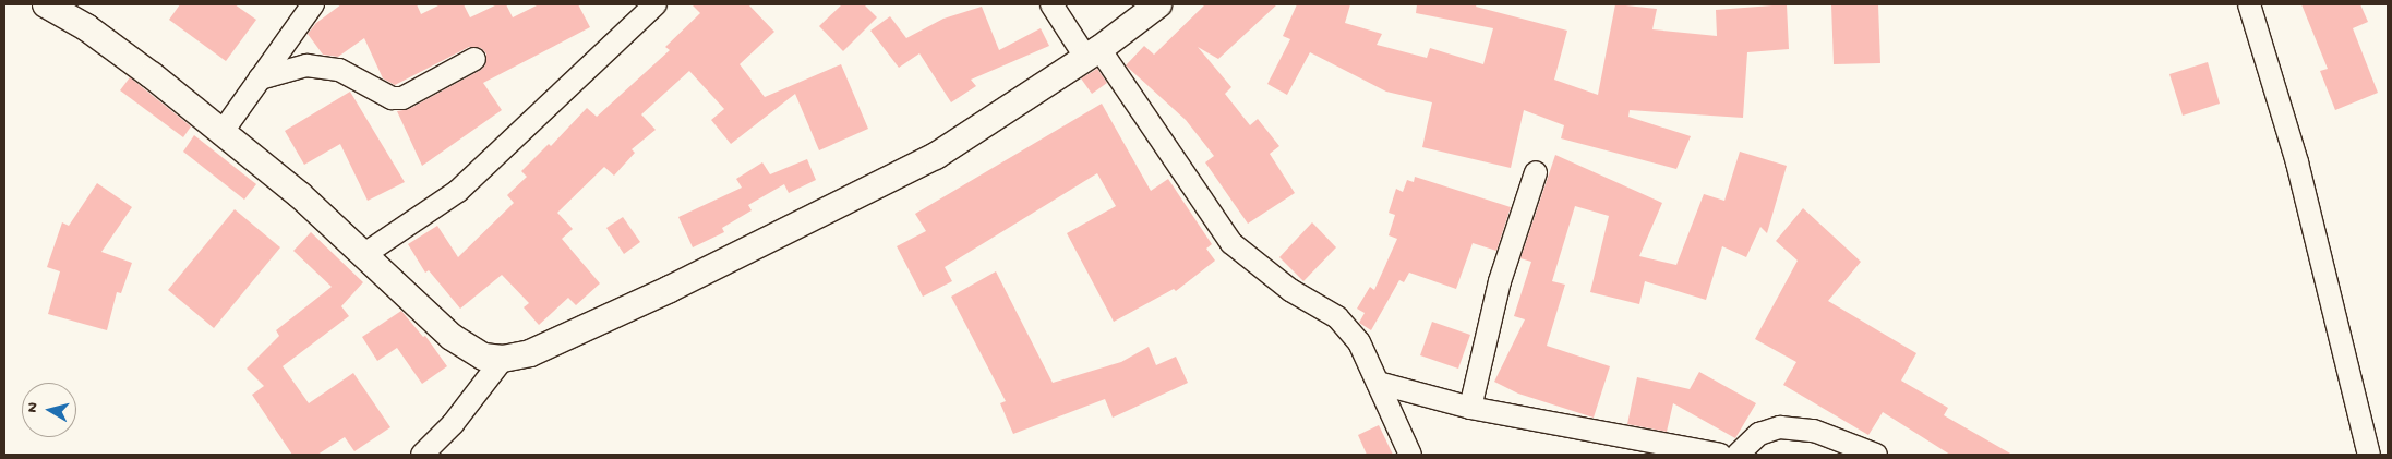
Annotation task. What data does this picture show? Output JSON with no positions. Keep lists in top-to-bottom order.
{
  "north": "left"
}
